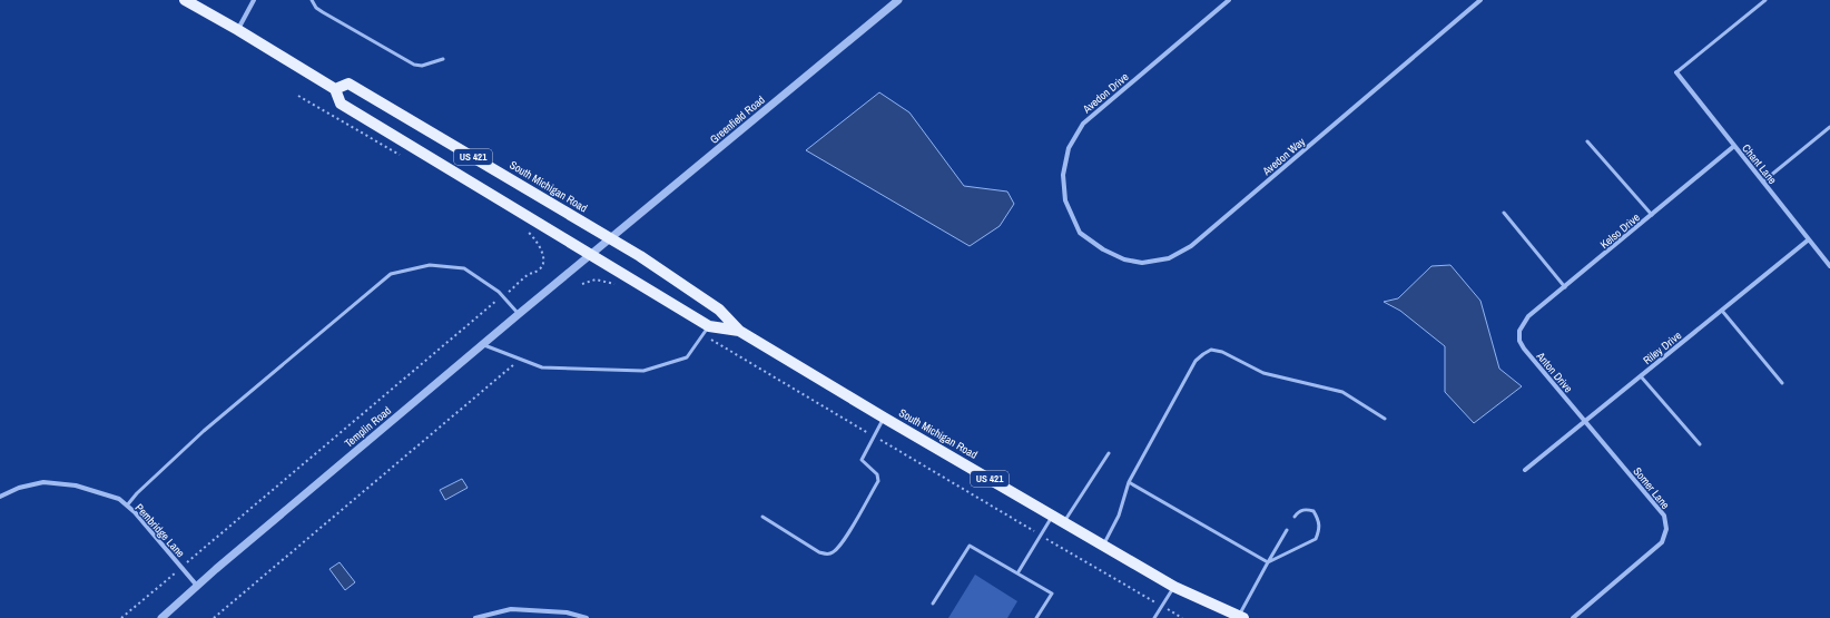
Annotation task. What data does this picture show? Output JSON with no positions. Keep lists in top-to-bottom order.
{
  "streets": {
    "main road": ["US 421", "South Michigan Road"],
    "street": [
      "Avedon Drive",
      "Greenfield Road",
      "Avedon Way",
      "Chant Lane",
      "Kelso Drive",
      "Riley Drive",
      "Anton Drive",
      "Templin Road",
      "Somer Lane",
      "Pembridge Lane"
    ]
  },
  "crossings": [
    ["Avedon Drive", "Avedon Way"],
    ["Greenfield Road", "South Michigan Road"],
    ["Greenfield Road", "Templin Road"],
    ["Chant Lane", "Kelso Drive"],
    ["Chant Lane", "Riley Drive"],
    ["South Michigan Road", "Templin Road"],
    ["Kelso Drive", "Anton Drive"],
    ["Riley Drive", "Anton Drive"],
    ["Riley Drive", "Somer Lane"],
    ["Anton Drive", "Somer Lane"],
    ["Templin Road", "Pembridge Lane"]
  ]
}
